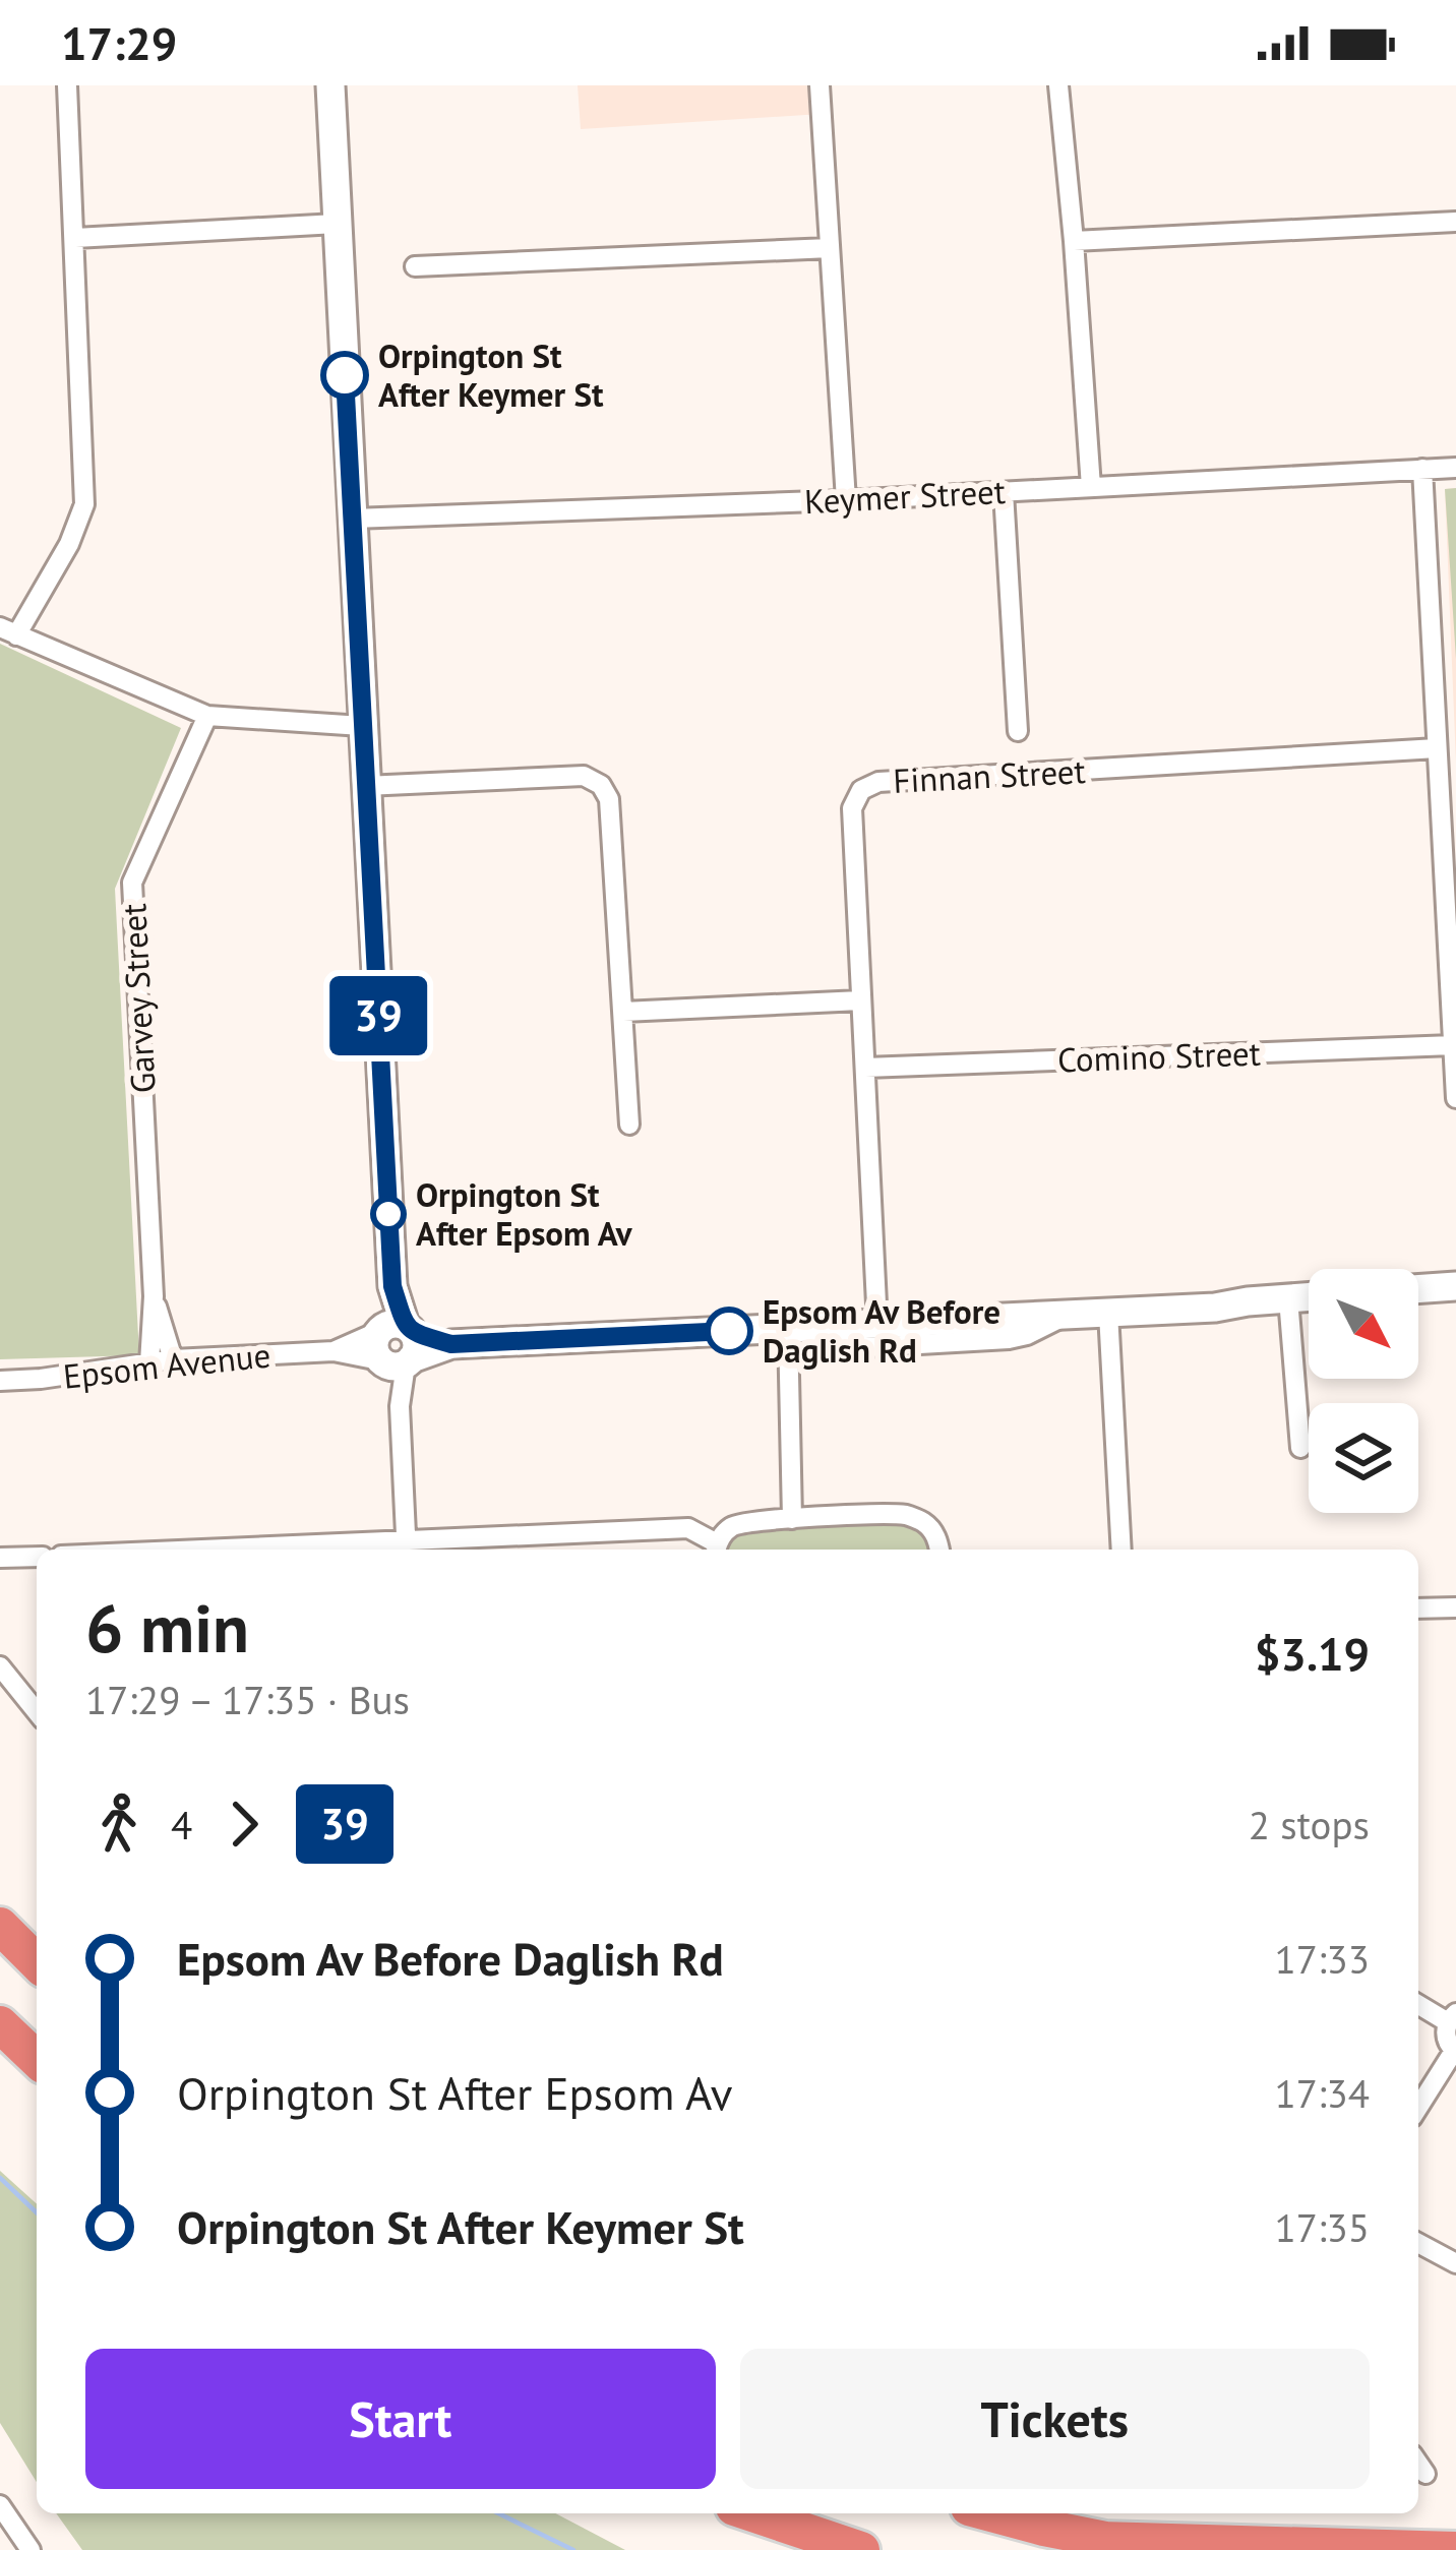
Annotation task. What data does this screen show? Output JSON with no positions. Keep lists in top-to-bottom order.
{
  "streets": {
    "street": [
      "Keymer Street",
      "Finnan Street",
      "Garvey Street",
      "Comino Street",
      "Epsom Avenue"
    ]
  },
  "crossings": [
    ["Finnan Street", "Comino Street"],
    ["Finnan Street", "Epsom Avenue"],
    ["Garvey Street", "Epsom Avenue"]
  ],
  "places": ["Orpington St After Keymer St", "Orpington St After Epsom Av", "Epsom Av Before Daglish Rd"],
  "lines": ["bus line 39"],
  "north": "bottom right",
  "page": {
    "status": "17:29",
    "on_map": "39",
    "heading": ["6 min", "17:29 – 17:35 · Bus", "$3.19"],
    "legs": ["4", "39", "2 stops"],
    "list": [
      {
        "name": "Epsom Av Before Daglish Rd",
        "value": "17:33"
      },
      {
        "name": "Orpington St After Epsom Av",
        "value": "17:34"
      },
      {
        "name": "Orpington St After Keymer St",
        "value": "17:35"
      }
    ],
    "buttons": ["Start", "Tickets"]
  }
}
